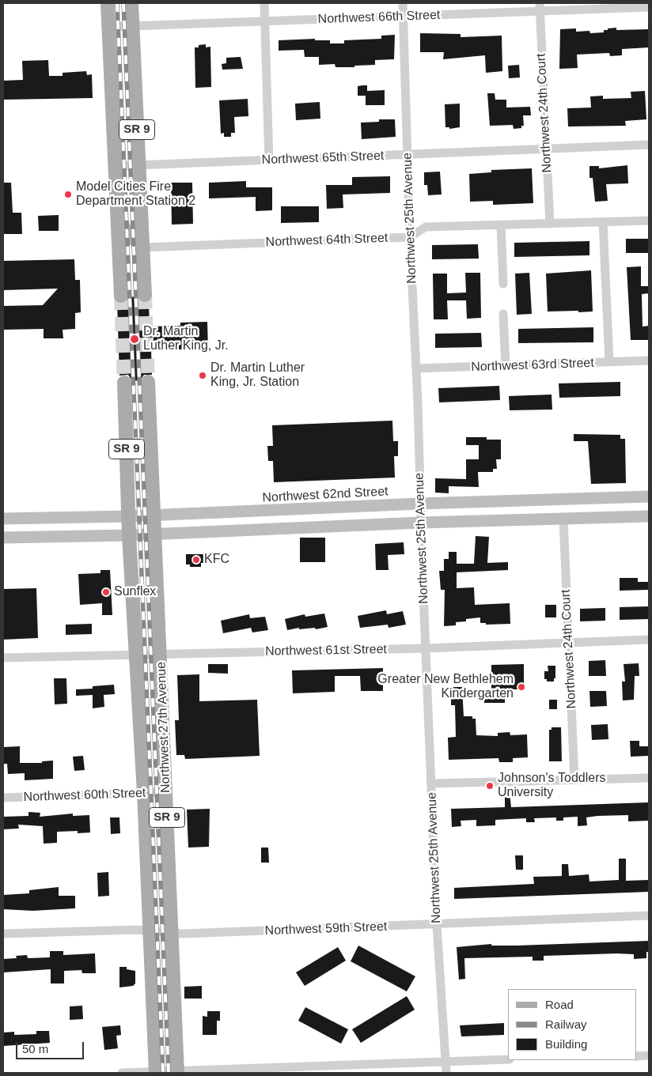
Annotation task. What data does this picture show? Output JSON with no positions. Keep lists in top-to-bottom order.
{
  "streets": {
    "main road": ["SR 9", "Northwest 62nd Street", "Northwest 27th Avenue"],
    "street": [
      "Northwest 66th Street",
      "Northwest 24th Court",
      "Northwest 65th Street",
      "Northwest 25th Avenue",
      "Northwest 64th Street",
      "Northwest 63rd Street",
      "Northwest 61st Street",
      "Northwest 60th Street",
      "Northwest 59th Street"
    ]
  },
  "crossings": [
    ["Northwest 66th Street", "Northwest 24th Court"],
    ["Northwest 66th Street", "SR 9"],
    ["Northwest 66th Street", "Northwest 25th Avenue"],
    ["Northwest 24th Court", "Northwest 65th Street"],
    ["Northwest 24th Court", "Northwest 64th Street"],
    ["Northwest 24th Court", "Northwest 61st Street"],
    ["SR 9", "Northwest 65th Street"],
    ["SR 9", "Northwest 64th Street"],
    ["Northwest 65th Street", "Northwest 25th Avenue"],
    ["Northwest 25th Avenue", "Northwest 64th Street"],
    ["Northwest 25th Avenue", "Northwest 63rd Street"],
    ["Northwest 25th Avenue", "Northwest 62nd Street"],
    ["Northwest 25th Avenue", "Northwest 61st Street"],
    ["Northwest 25th Avenue", "Northwest 59th Street"],
    ["Northwest 62nd Street", "Northwest 27th Avenue"],
    ["Northwest 61st Street", "Northwest 27th Avenue"],
    ["Northwest 27th Avenue", "Northwest 60th Street"],
    ["Northwest 27th Avenue", "Northwest 59th Street"]
  ],
  "places": [
    "Model Cities Fire Department Station 2",
    "Dr. Martin Luther King, Jr.",
    "Dr. Martin Luther King, Jr. Station",
    "KFC",
    "Sunflex",
    "Greater New Bethlehem Kindergarten",
    "Johnson's Toddlers University"
  ],
  "legend": ["Road", "Railway", "Building"],
  "scale_bar": "50 m"
}
